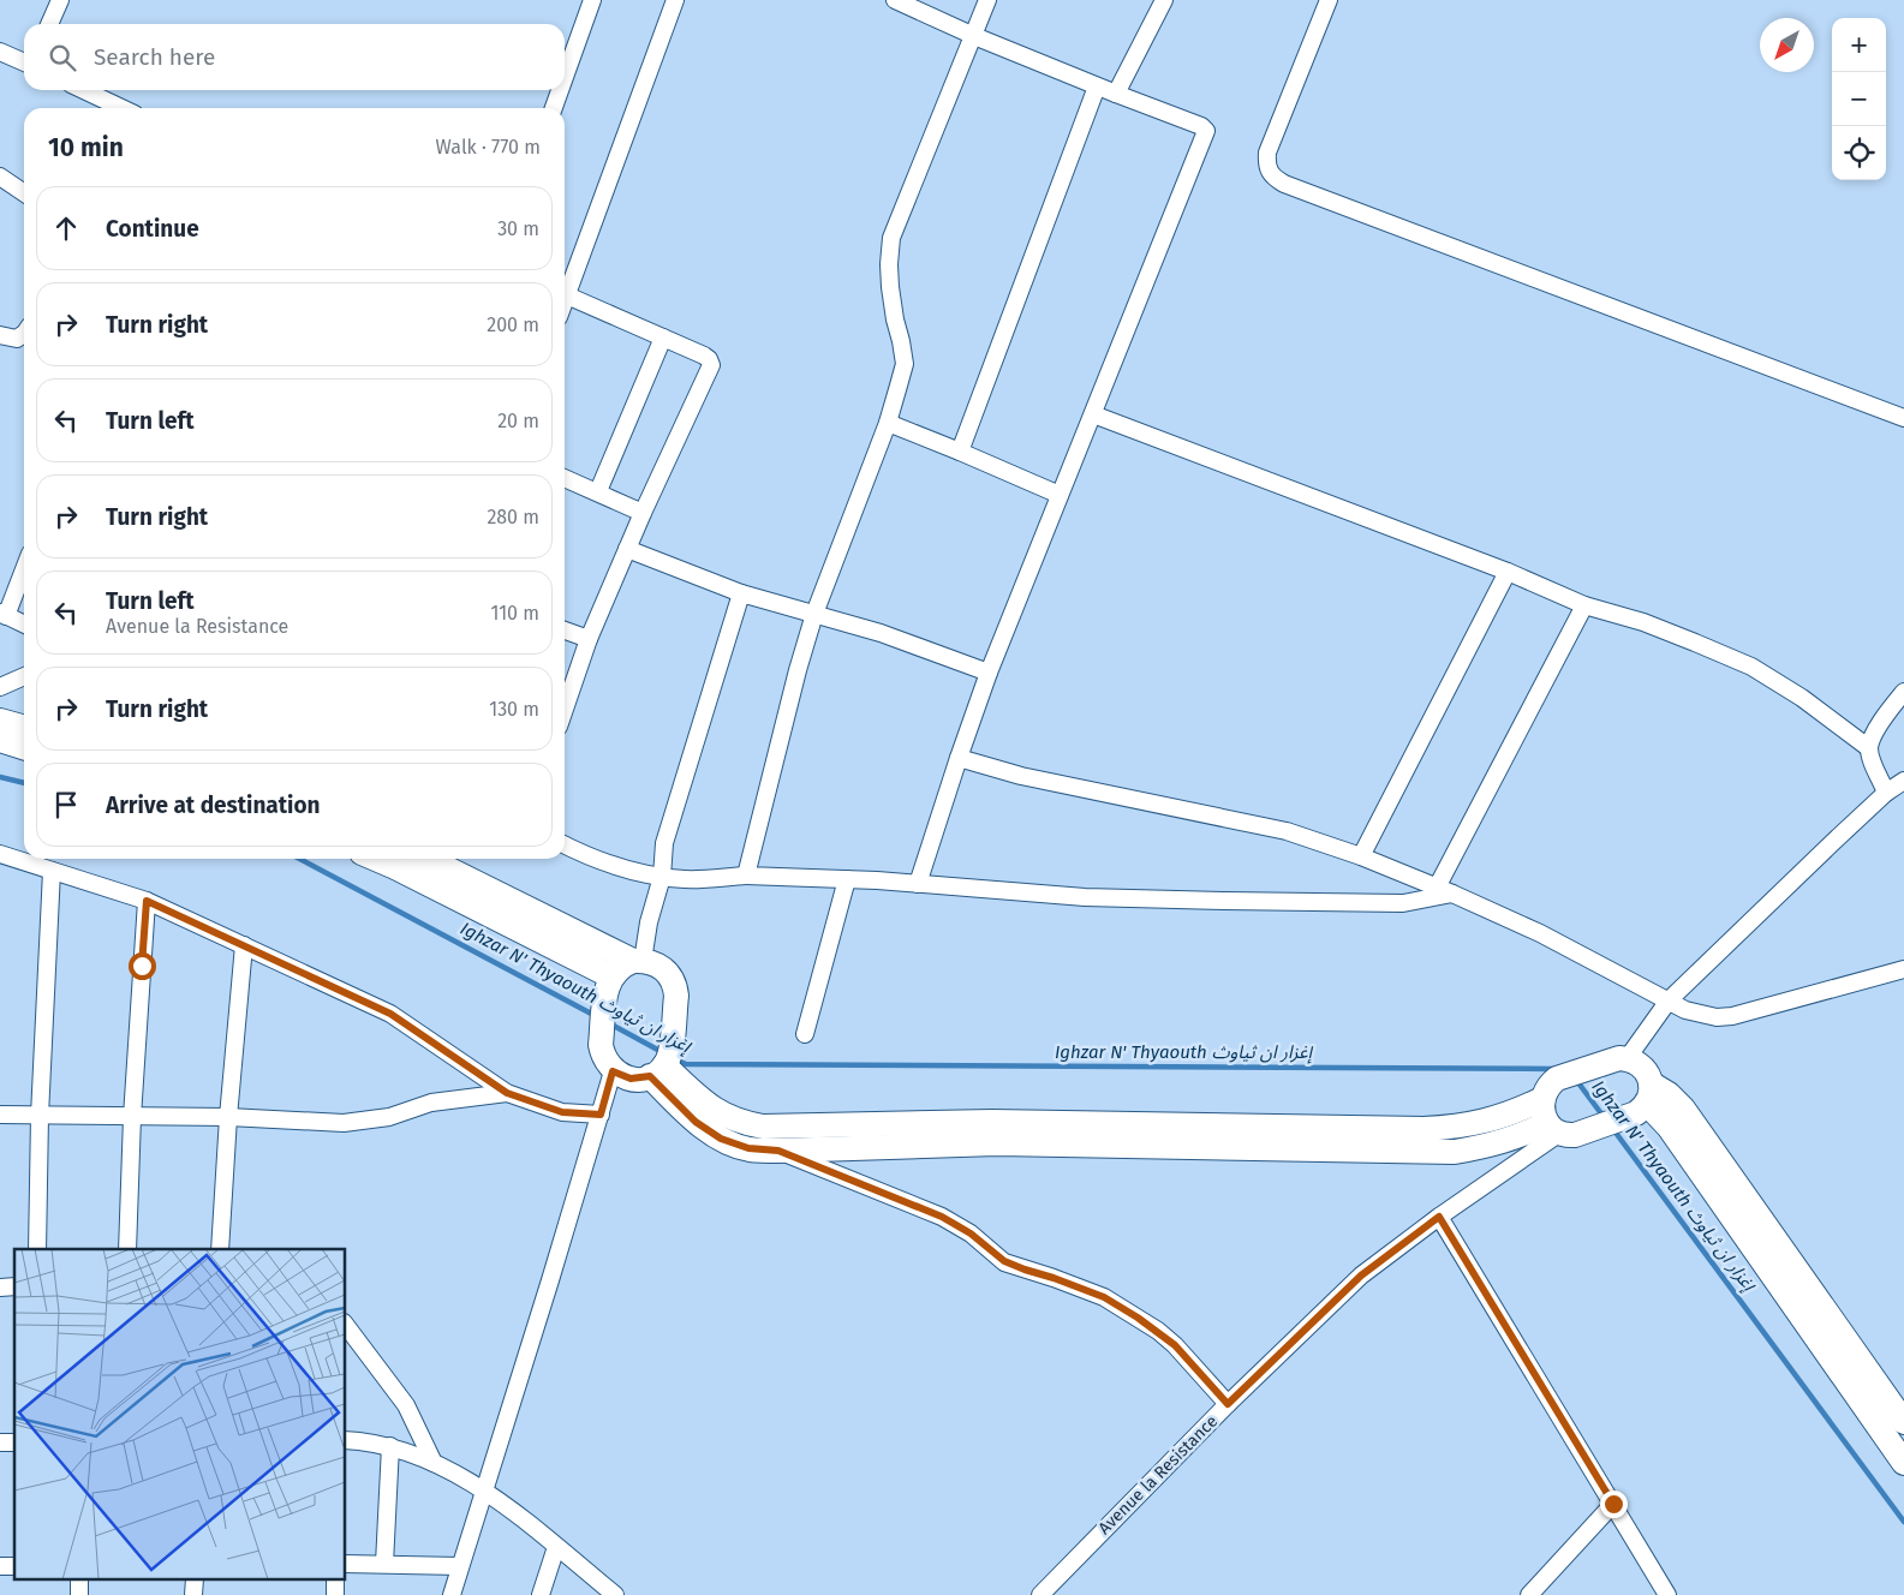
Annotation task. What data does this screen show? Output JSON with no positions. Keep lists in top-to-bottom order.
{
  "streets": {
    "street": ["Avenue la Resistance"]
  },
  "water": ["Ighzar N' Thyaouth إغزار ان ثياوث"],
  "north": "bottom left",
  "page": {
    "map_buttons": ["+", "−"],
    "search": "Search here",
    "heading": ["10 min", "Walk · 770 m"],
    "list": [
      ["Continue", "30 m"],
      ["Turn right", "200 m"],
      ["Turn left", "20 m"],
      ["Turn right", "280 m"],
      ["Turn left", "Avenue la Resistance", "110 m"],
      ["Turn right", "130 m"],
      "Arrive at destination"
    ]
  }
}
